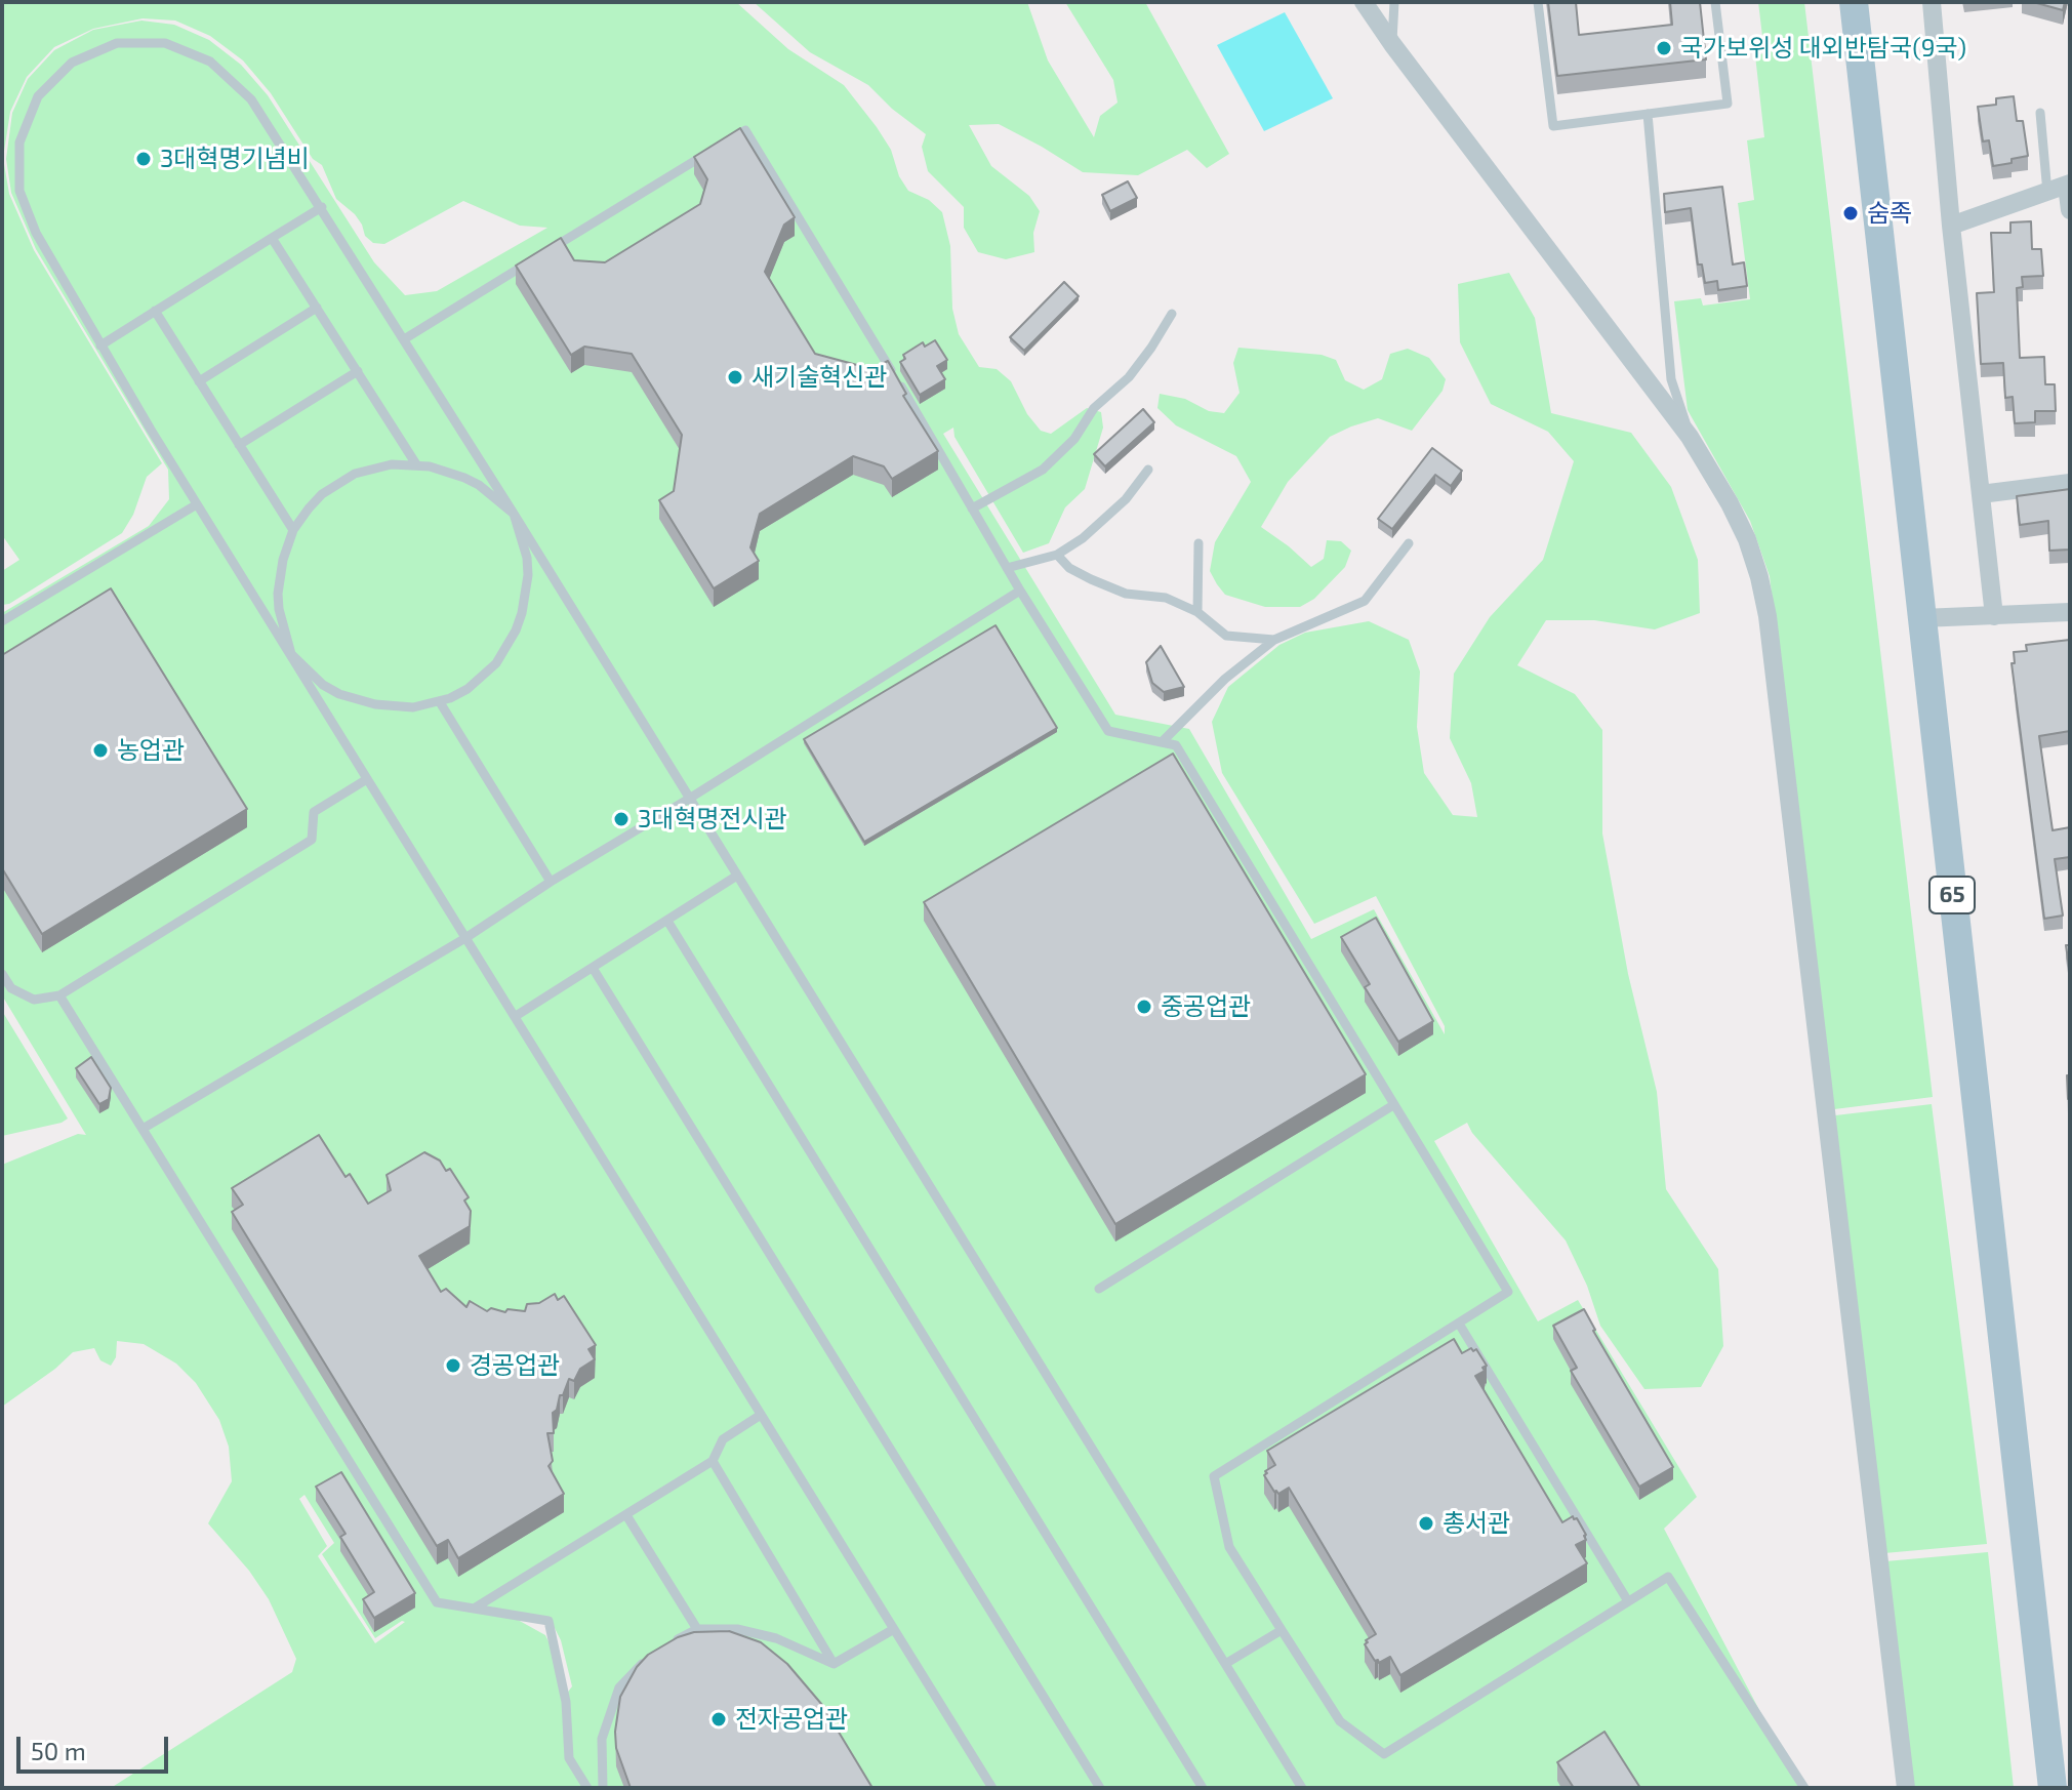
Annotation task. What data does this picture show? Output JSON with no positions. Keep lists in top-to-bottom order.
{
  "streets": {
    "main road": ["65"]
  },
  "places": [
    "국가보위성 대외반탐국(9국)",
    "3대혁명기념비",
    "숨족",
    "새기술혁신관",
    "농업관",
    "3대혁명전시관",
    "중공업관",
    "경공업관",
    "총서관",
    "전자공업관"
  ],
  "scale_bar": "50 m"
}
